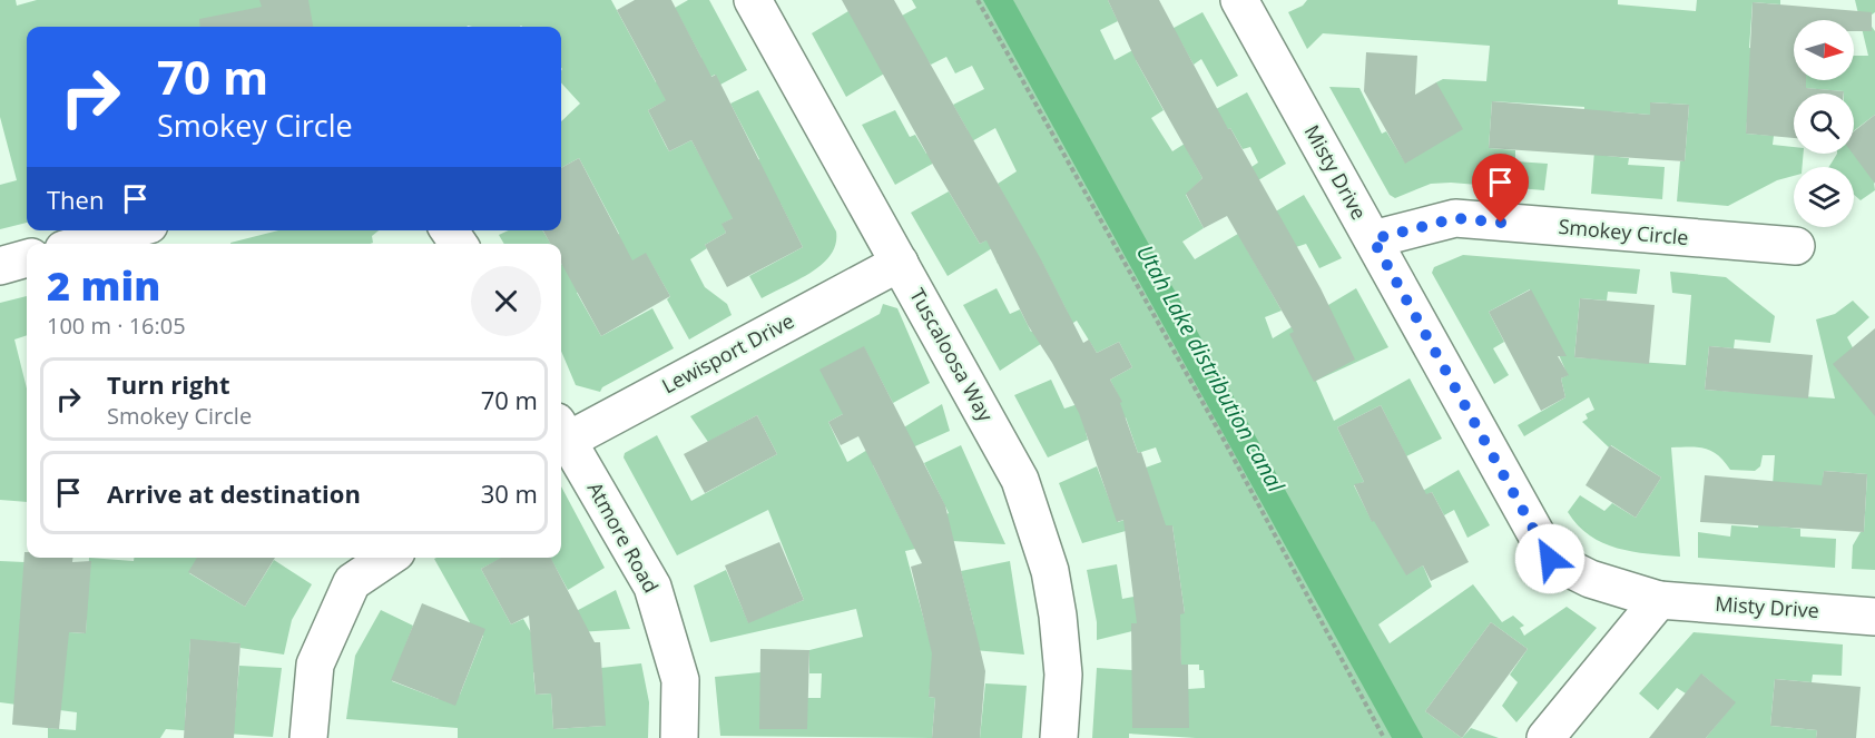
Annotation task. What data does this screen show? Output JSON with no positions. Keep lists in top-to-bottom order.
{
  "streets": {
    "street": [
      "Misty Drive",
      "Smokey Circle",
      "Lewisport Drive",
      "Tuscaloosa Way",
      "Atmore Road"
    ]
  },
  "crossings": [
    ["Misty Drive", "Smokey Circle"],
    ["Lewisport Drive", "Tuscaloosa Way"]
  ],
  "water": ["Utah Lake distribution canal"],
  "north": "right",
  "page": {
    "turn": ["70 m", "Smokey Circle"],
    "then": "Then",
    "heading": ["2 min", "100 m · 16:05"],
    "list": [
      {
        "name": "Turn right",
        "note": "Smokey Circle",
        "value": "70 m"
      },
      {
        "name": "Arrive at destination",
        "value": "30 m"
      }
    ]
  }
}
